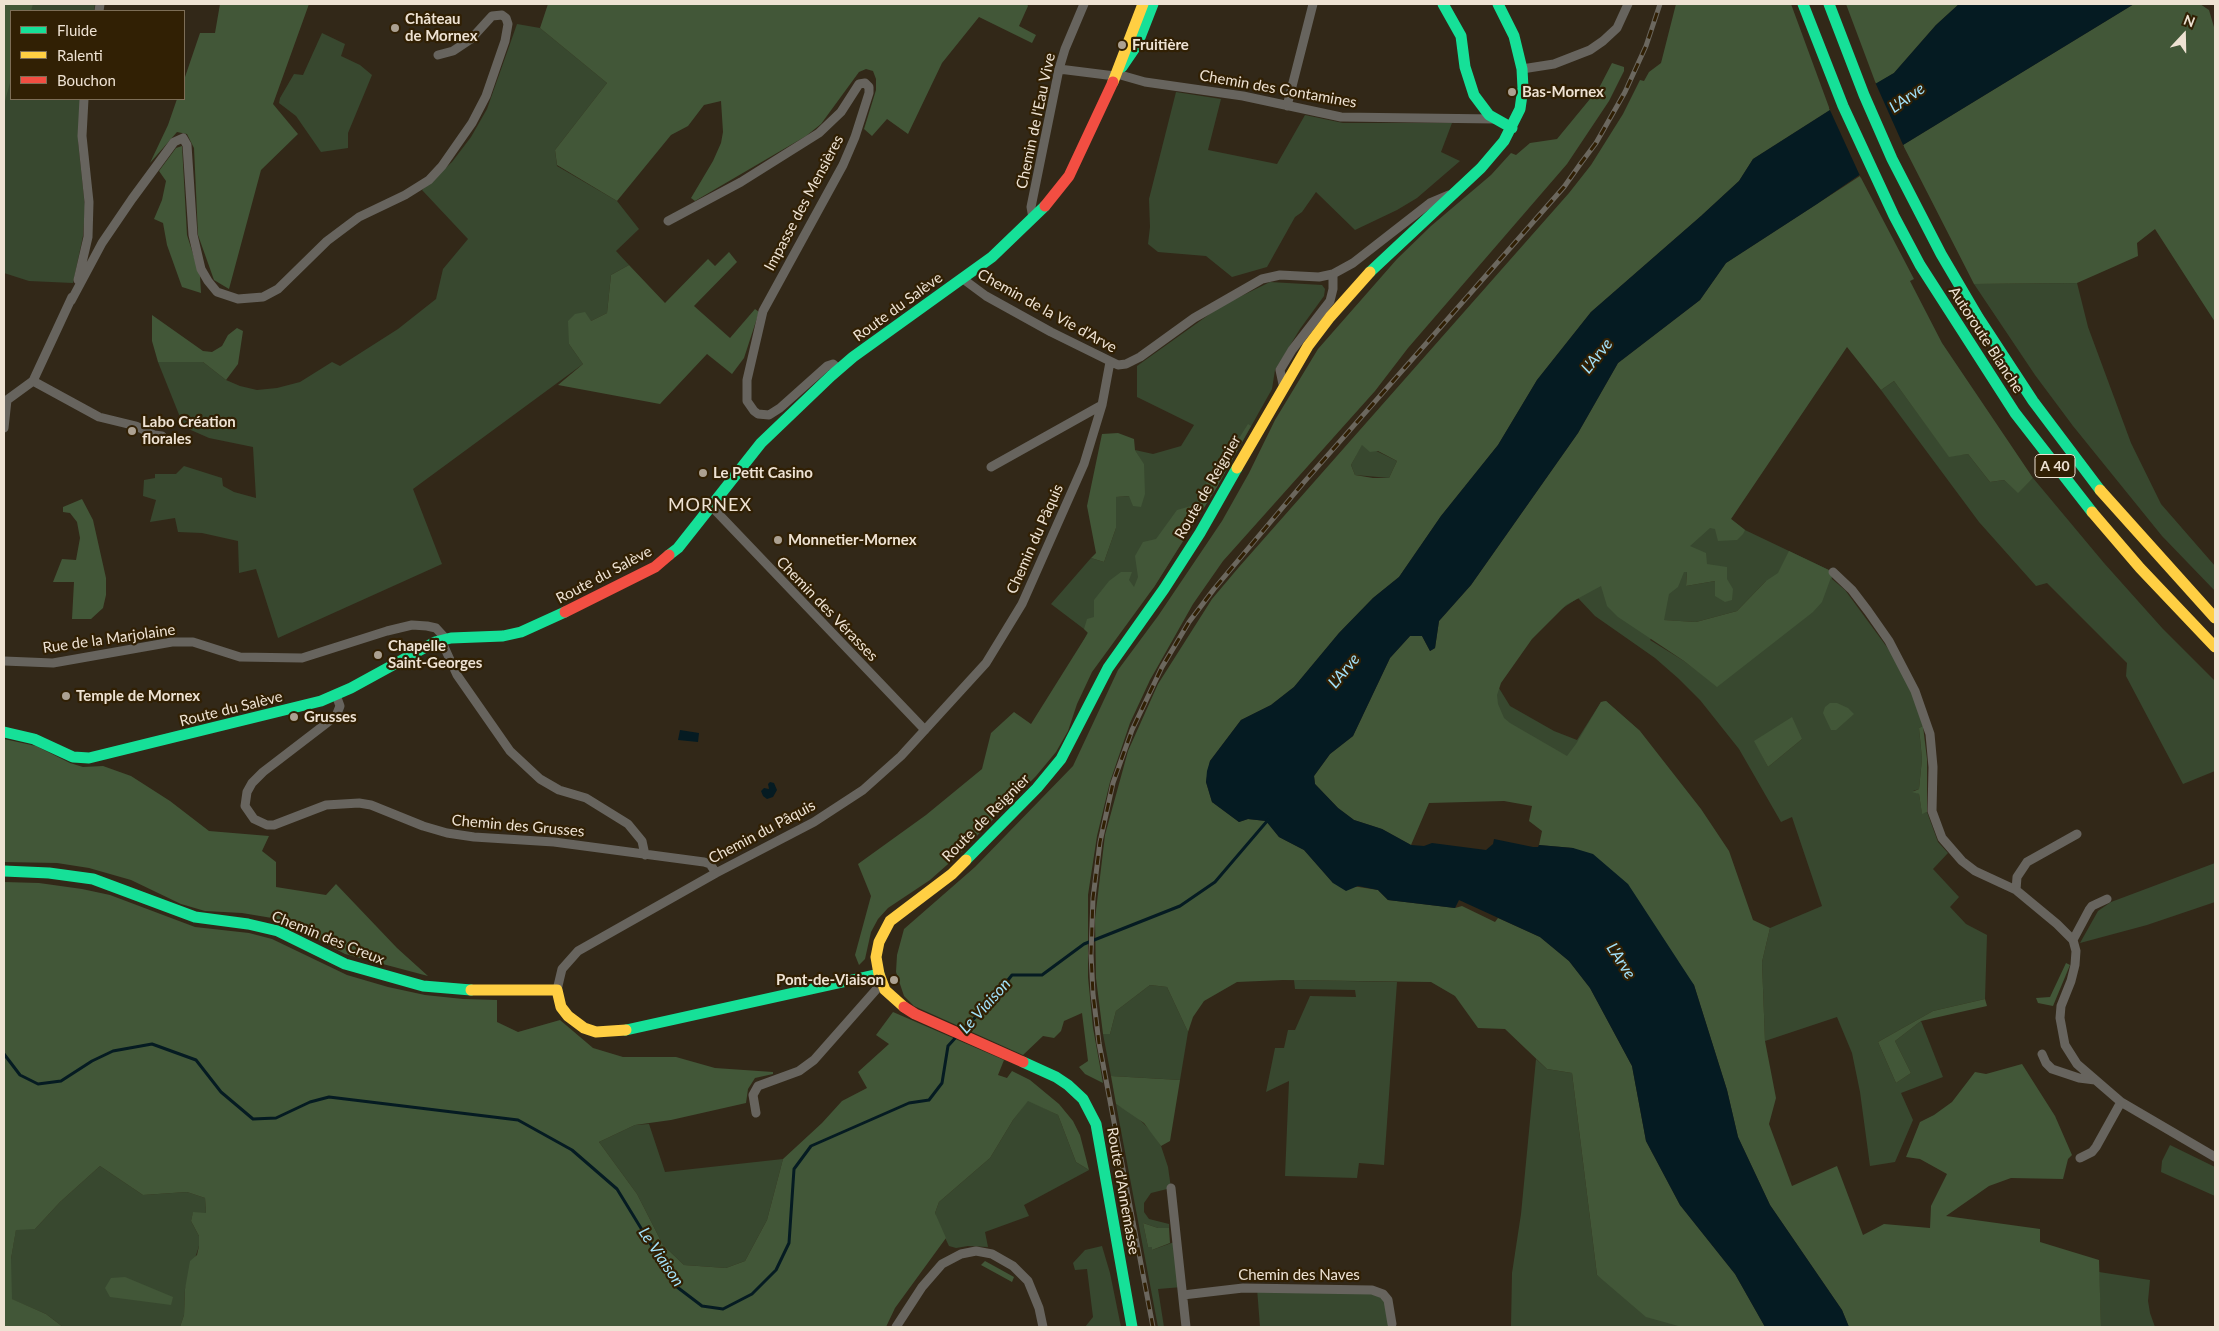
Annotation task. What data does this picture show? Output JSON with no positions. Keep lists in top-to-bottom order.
{
  "streets": {
    "main road": [
      "Route du Salève",
      "Autoroute Blanche",
      "A 40",
      "Route de Reignier",
      "Chemin des Creux",
      "Route d'Annemasse"
    ],
    "street": [
      "Chemin des Contamines",
      "Chemin de l'Eau Vive",
      "Impasse des Mensières",
      "Chemin de la Vie d'Arve",
      "Chemin du Pâquis",
      "Chemin des Vérasses",
      "Rue de la Marjolaine",
      "Chemin des Grusses",
      "Chemin des Naves"
    ]
  },
  "crossings": [
    ["Chemin des Contamines", "Chemin de l'Eau Vive"],
    ["Chemin des Contamines", "Route du Salève"],
    ["Chemin de l'Eau Vive", "Route du Salève"],
    ["Impasse des Mensières", "Route du Salève"],
    ["Route du Salève", "Chemin de la Vie d'Arve"],
    ["Route du Salève", "Chemin des Vérasses"],
    ["Route du Salève", "Rue de la Marjolaine"],
    ["Route du Salève", "Chemin des Grusses"],
    ["Chemin de la Vie d'Arve", "Route de Reignier"],
    ["Chemin de la Vie d'Arve", "Chemin du Pâquis"],
    ["Route de Reignier", "Route d'Annemasse"],
    ["Chemin du Pâquis", "Chemin des Vérasses"],
    ["Chemin du Pâquis", "Chemin des Grusses"],
    ["Chemin du Pâquis", "Chemin des Creux"]
  ],
  "districts": ["MORNEX"],
  "water": ["L'Arve", "Le Viaison"],
  "places": [
    "Château de Mornex",
    "Fruitière",
    "Bas-Mornex",
    "Labo Création florales",
    "Le Petit Casino",
    "Monnetier-Mornex",
    "Chapelle Saint-Georges",
    "Temple de Mornex",
    "Grusses",
    "Pont-de-Viaison"
  ],
  "legend": ["Fluide", "Ralenti", "Bouchon"],
  "north": "top"
}
